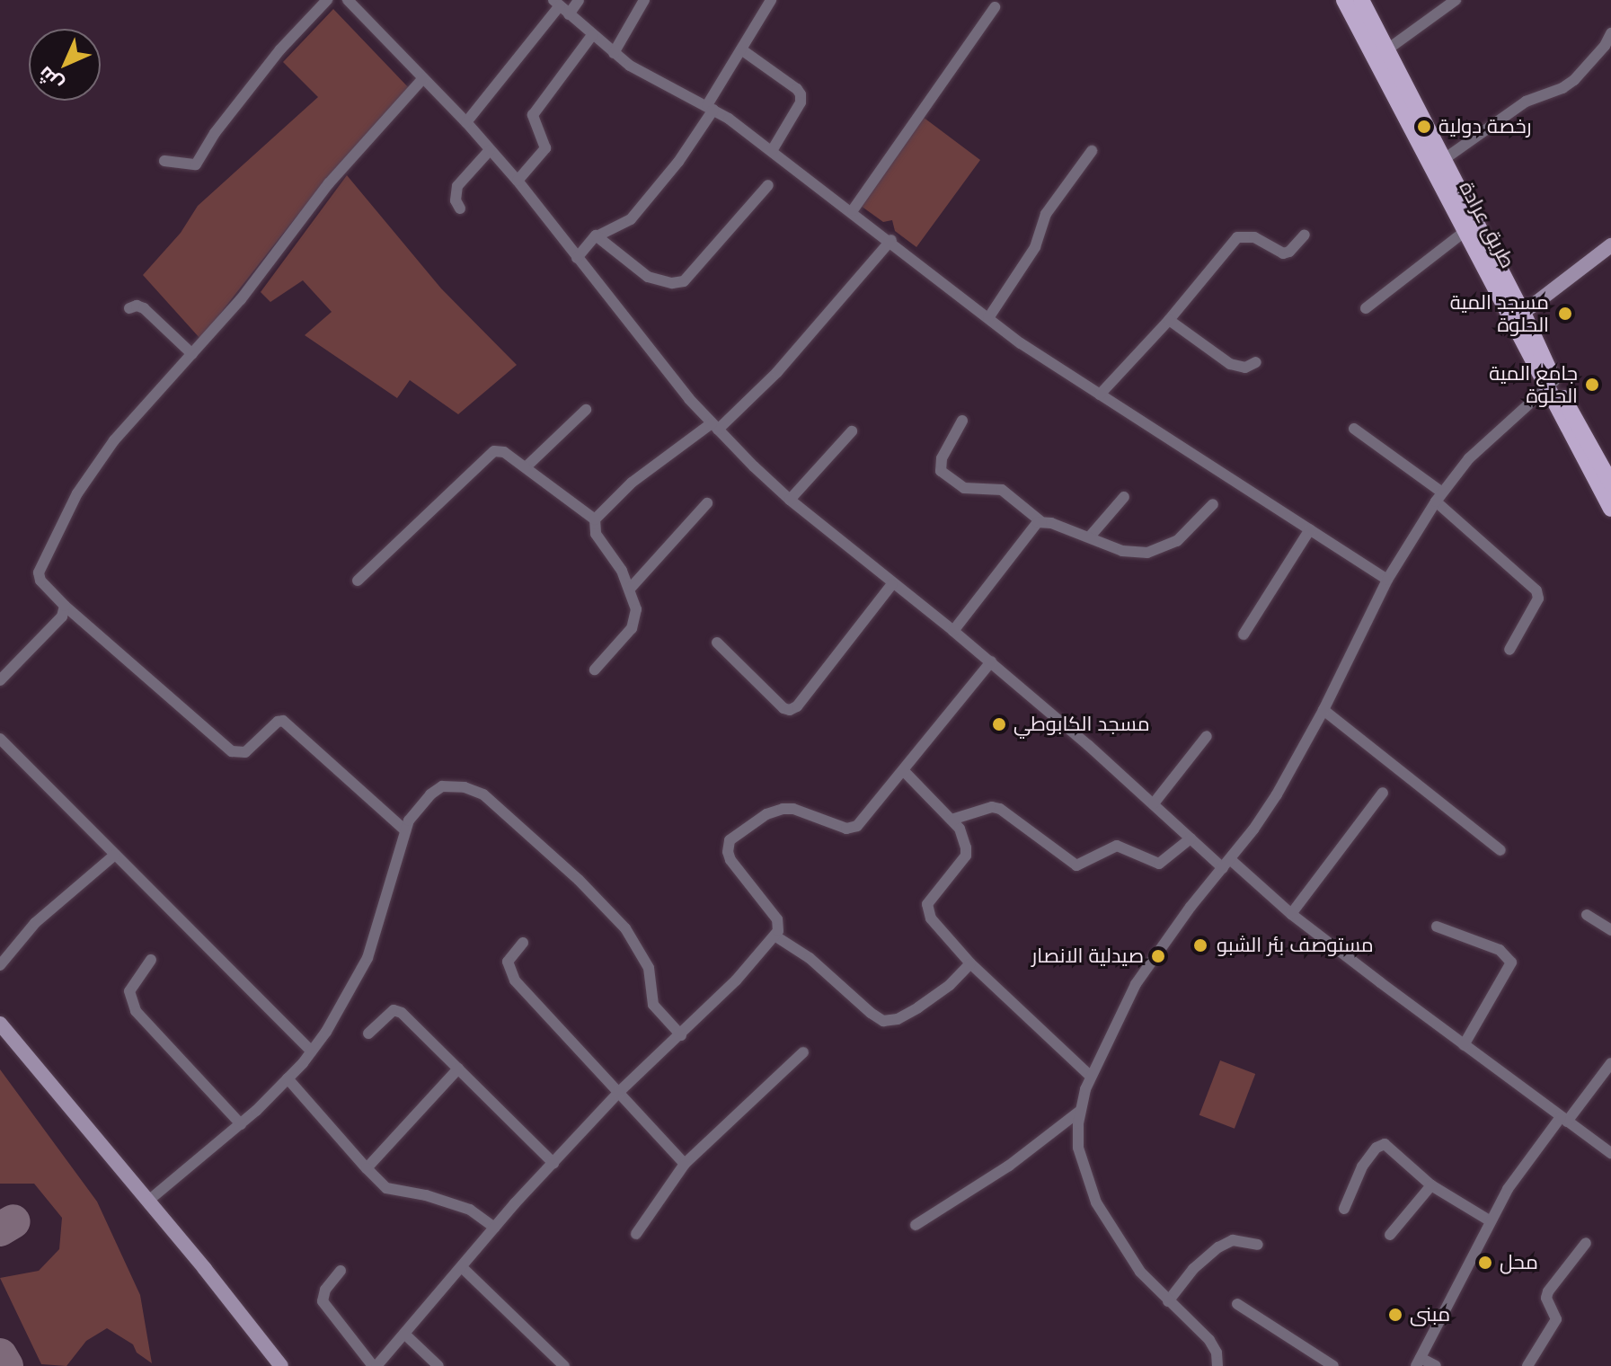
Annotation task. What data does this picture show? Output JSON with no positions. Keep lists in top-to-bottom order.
{
  "streets": {
    "main road": ["طريق عرادة"]
  },
  "places": [
    "رخصة دولية",
    "مسجد المية الحلوة",
    "جامع المية الحلوة",
    "مسجد الكابوطي",
    "مستوصف بئر الشبو",
    "صيدلية الانصار",
    "محل",
    "مبنى"
  ],
  "north": "bottom left"
}
